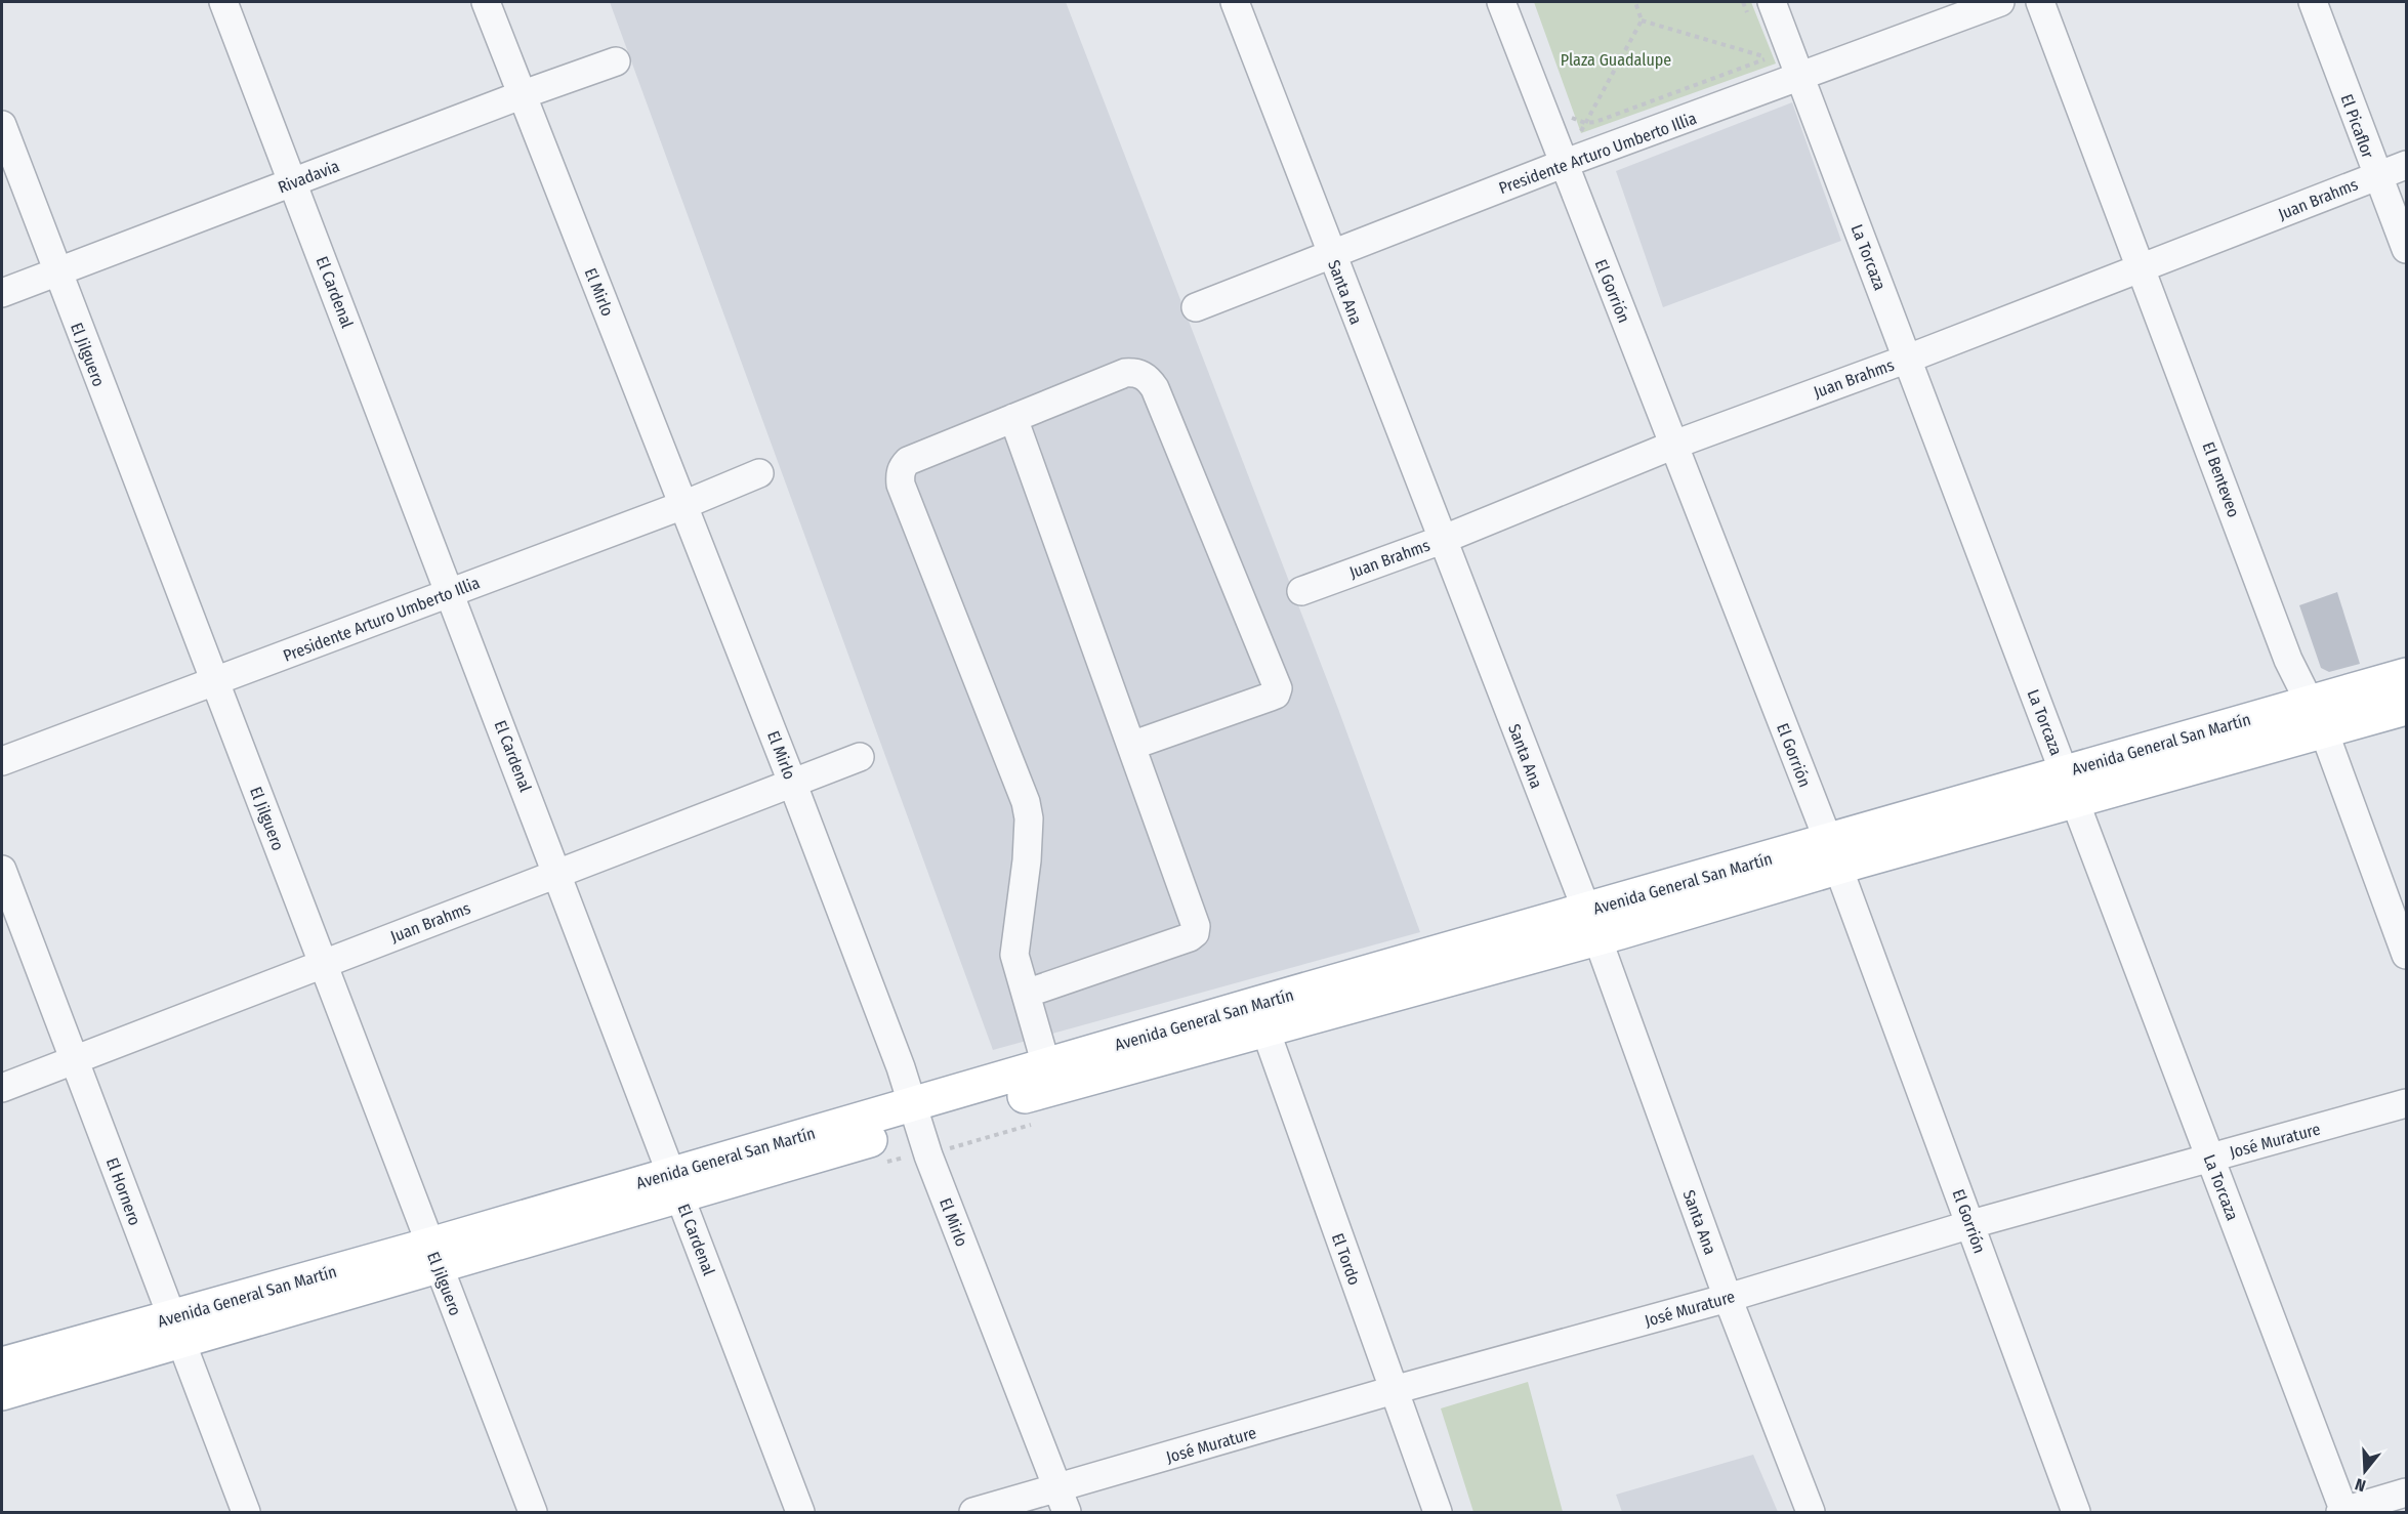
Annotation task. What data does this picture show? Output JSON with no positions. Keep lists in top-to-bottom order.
{
  "streets": {
    "main road": ["Avenida General San Martín"],
    "street": [
      "El Picaflor",
      "Presidente Arturo Umberto Illia",
      "Rivadavia",
      "Juan Brahms",
      "La Torcaza",
      "El Gorrión",
      "El Cardenal",
      "El Mirlo",
      "Santa Ana",
      "El Jilguero",
      "El Benteveo",
      "José Murature",
      "El Hornero",
      "El Tordo"
    ]
  },
  "crossings": [
    ["El Picaflor", "Juan Brahms"],
    ["Presidente Arturo Umberto Illia", "La Torcaza"],
    ["Presidente Arturo Umberto Illia", "El Gorrión"],
    ["Presidente Arturo Umberto Illia", "El Cardenal"],
    ["Presidente Arturo Umberto Illia", "El Mirlo"],
    ["Presidente Arturo Umberto Illia", "Santa Ana"],
    ["Presidente Arturo Umberto Illia", "El Jilguero"],
    ["Rivadavia", "El Cardenal"],
    ["Rivadavia", "El Mirlo"],
    ["Rivadavia", "El Jilguero"],
    ["Juan Brahms", "La Torcaza"],
    ["Juan Brahms", "El Gorrión"],
    ["Juan Brahms", "El Cardenal"],
    ["Juan Brahms", "El Mirlo"],
    ["Juan Brahms", "Santa Ana"],
    ["Juan Brahms", "El Jilguero"],
    ["Juan Brahms", "El Benteveo"],
    ["Juan Brahms", "El Hornero"],
    ["La Torcaza", "Avenida General San Martín"],
    ["La Torcaza", "José Murature"],
    ["El Gorrión", "Avenida General San Martín"],
    ["El Gorrión", "José Murature"],
    ["El Cardenal", "Avenida General San Martín"],
    ["El Mirlo", "Avenida General San Martín"],
    ["El Mirlo", "José Murature"],
    ["Santa Ana", "Avenida General San Martín"],
    ["Santa Ana", "José Murature"],
    ["El Jilguero", "Avenida General San Martín"],
    ["El Benteveo", "Avenida General San Martín"],
    ["Avenida General San Martín", "El Hornero"],
    ["Avenida General San Martín", "El Tordo"],
    ["José Murature", "El Tordo"]
  ],
  "parks": ["Plaza Guadalupe"],
  "north": "bottom"
}
